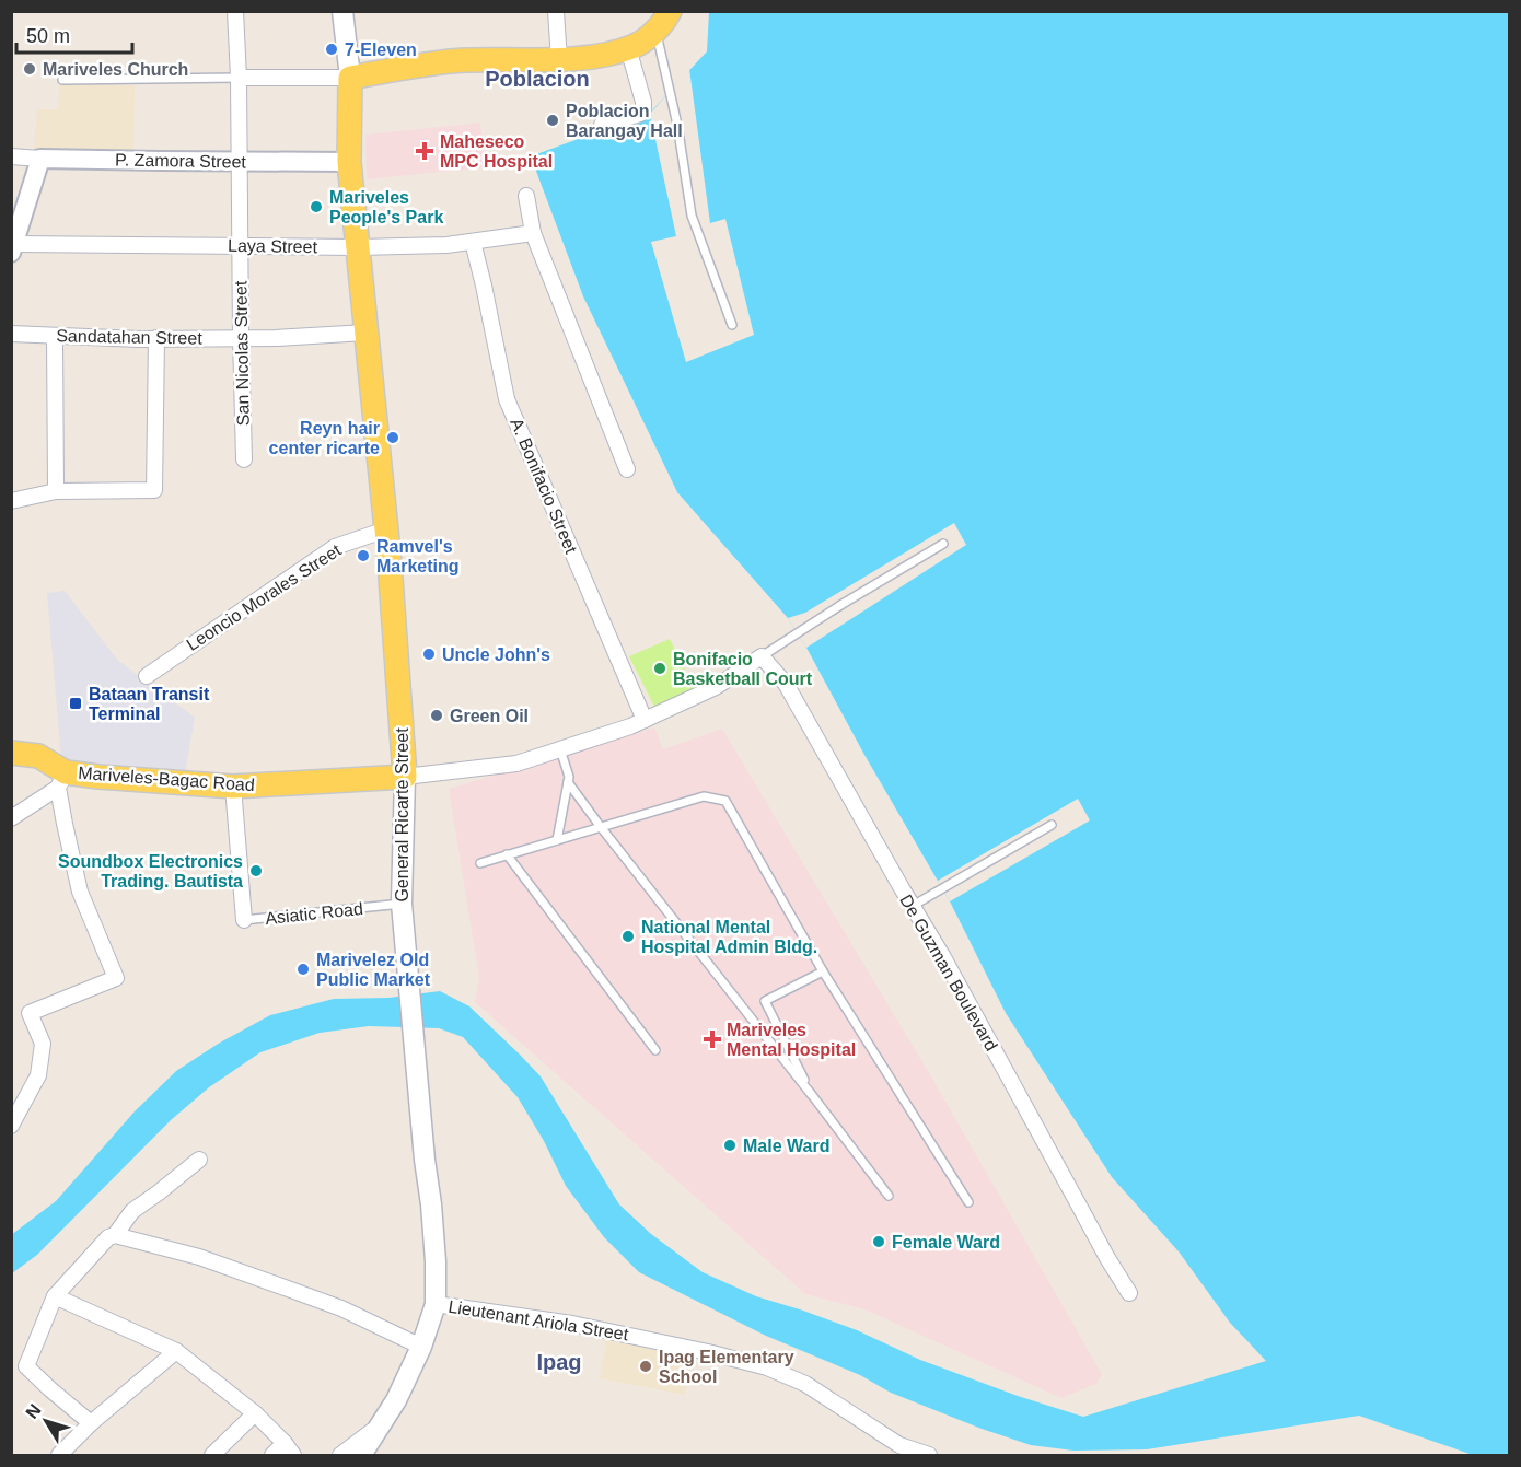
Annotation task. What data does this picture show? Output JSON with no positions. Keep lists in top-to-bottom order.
{
  "streets": {
    "main road": ["Mariveles-Bagac Road", "General Ricarte Street"],
    "street": [
      "P. Zamora Street",
      "Laya Street",
      "Sandatahan Street",
      "San Nicolas Street",
      "A. Bonifacio Street",
      "Leoncio Morales Street",
      "Asiatic Road",
      "De Guzman Boulevard",
      "Lieutenant Ariola Street"
    ]
  },
  "crossings": [
    ["P. Zamora Street", "San Nicolas Street"],
    ["P. Zamora Street", "General Ricarte Street"],
    ["Laya Street", "San Nicolas Street"],
    ["Laya Street", "A. Bonifacio Street"],
    ["Laya Street", "General Ricarte Street"],
    ["Sandatahan Street", "San Nicolas Street"],
    ["Sandatahan Street", "General Ricarte Street"],
    ["Leoncio Morales Street", "General Ricarte Street"],
    ["Mariveles-Bagac Road", "General Ricarte Street"],
    ["Mariveles-Bagac Road", "Asiatic Road"],
    ["General Ricarte Street", "Asiatic Road"],
    ["General Ricarte Street", "Lieutenant Ariola Street"]
  ],
  "districts": ["Poblacion", "Ipag"],
  "places": {
    "other": [
      "7-Eleven",
      "Mariveles Church",
      "Poblacion Barangay Hall",
      "Mariveles People's Park",
      "Reyn hair center ricarte",
      "Ramvel's Marketing",
      "Uncle John's",
      "Bonifacio Basketball Court",
      "Green Oil",
      "Soundbox Electronics Trading. Bautista",
      "National Mental Hospital Admin Bldg.",
      "Marivelez Old Public Market",
      "Male Ward",
      "Female Ward",
      "Ipag Elementary School"
    ],
    "health": ["Maheseco MPC Hospital", "Mariveles Mental Hospital"],
    "transit": ["Bataan Transit Terminal"]
  },
  "scale_bar": "50 m",
  "north": "top left"
}
